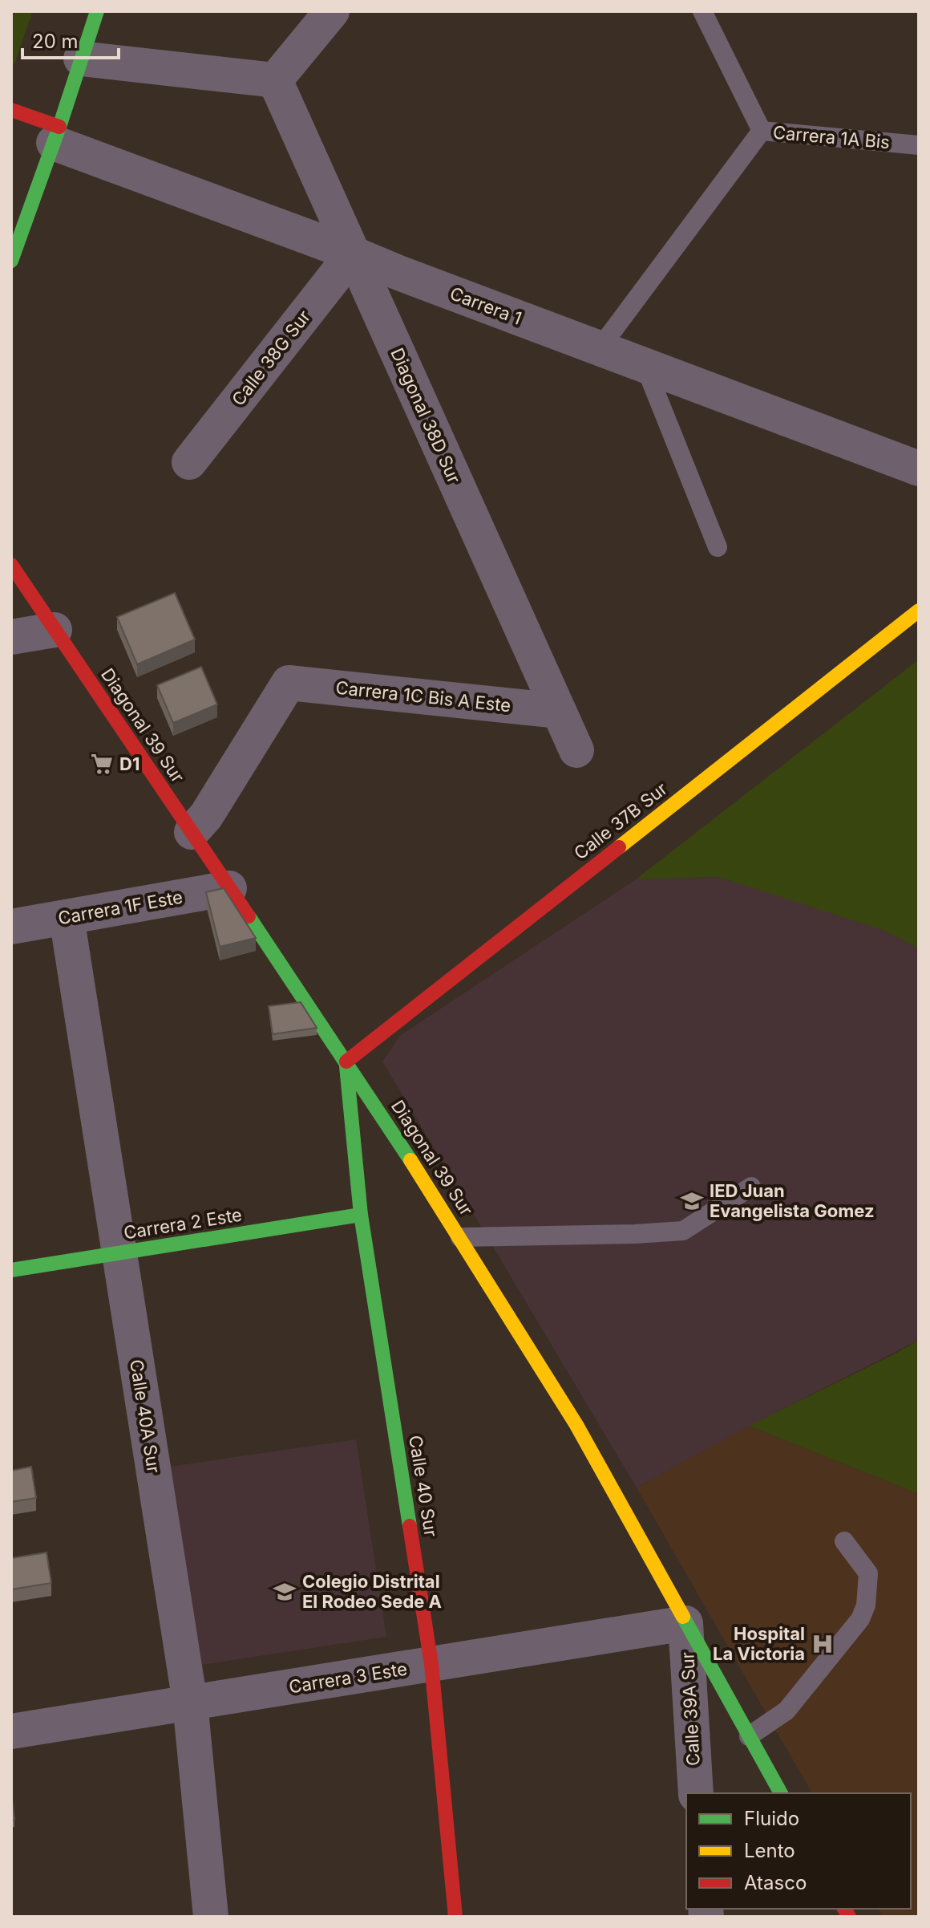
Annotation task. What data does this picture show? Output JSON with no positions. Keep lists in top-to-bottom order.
{
  "streets": {
    "street": [
      "Carrera 1",
      "Calle 38G Sur",
      "Diagonal 38D Sur",
      "Carrera 1C Bis A Este",
      "Diagonal 39 Sur",
      "Calle 37B Sur",
      "Carrera 1F Este",
      "Carrera 2 Este",
      "Calle 40A Sur",
      "Calle 40 Sur",
      "Carrera 3 Este",
      "Calle 39A Sur"
    ],
    "lane": ["Carrera 1A Bis"]
  },
  "crossings": [
    ["Carrera 1", "Calle 38G Sur"],
    ["Carrera 1", "Diagonal 38D Sur"],
    ["Calle 38G Sur", "Diagonal 38D Sur"],
    ["Diagonal 38D Sur", "Carrera 1C Bis A Este"],
    ["Carrera 1C Bis A Este", "Diagonal 39 Sur"],
    ["Diagonal 39 Sur", "Calle 37B Sur"],
    ["Diagonal 39 Sur", "Carrera 1F Este"],
    ["Diagonal 39 Sur", "Calle 40 Sur"],
    ["Diagonal 39 Sur", "Carrera 3 Este"],
    ["Diagonal 39 Sur", "Calle 39A Sur"],
    ["Calle 37B Sur", "Calle 40 Sur"],
    ["Carrera 1F Este", "Calle 40A Sur"],
    ["Carrera 2 Este", "Calle 40A Sur"],
    ["Carrera 2 Este", "Calle 40 Sur"],
    ["Calle 40A Sur", "Carrera 3 Este"],
    ["Calle 40 Sur", "Carrera 3 Este"],
    ["Carrera 3 Este", "Calle 39A Sur"]
  ],
  "places": {
    "supermarket": ["D1"],
    "school or university": ["IED Juan Evangelista Gomez", "Colegio Distrital El Rodeo Sede A"],
    "hospital": ["Hospital La Victoria"]
  },
  "legend": ["Fluido", "Lento", "Atasco"],
  "scale_bar": "20 m"
}
